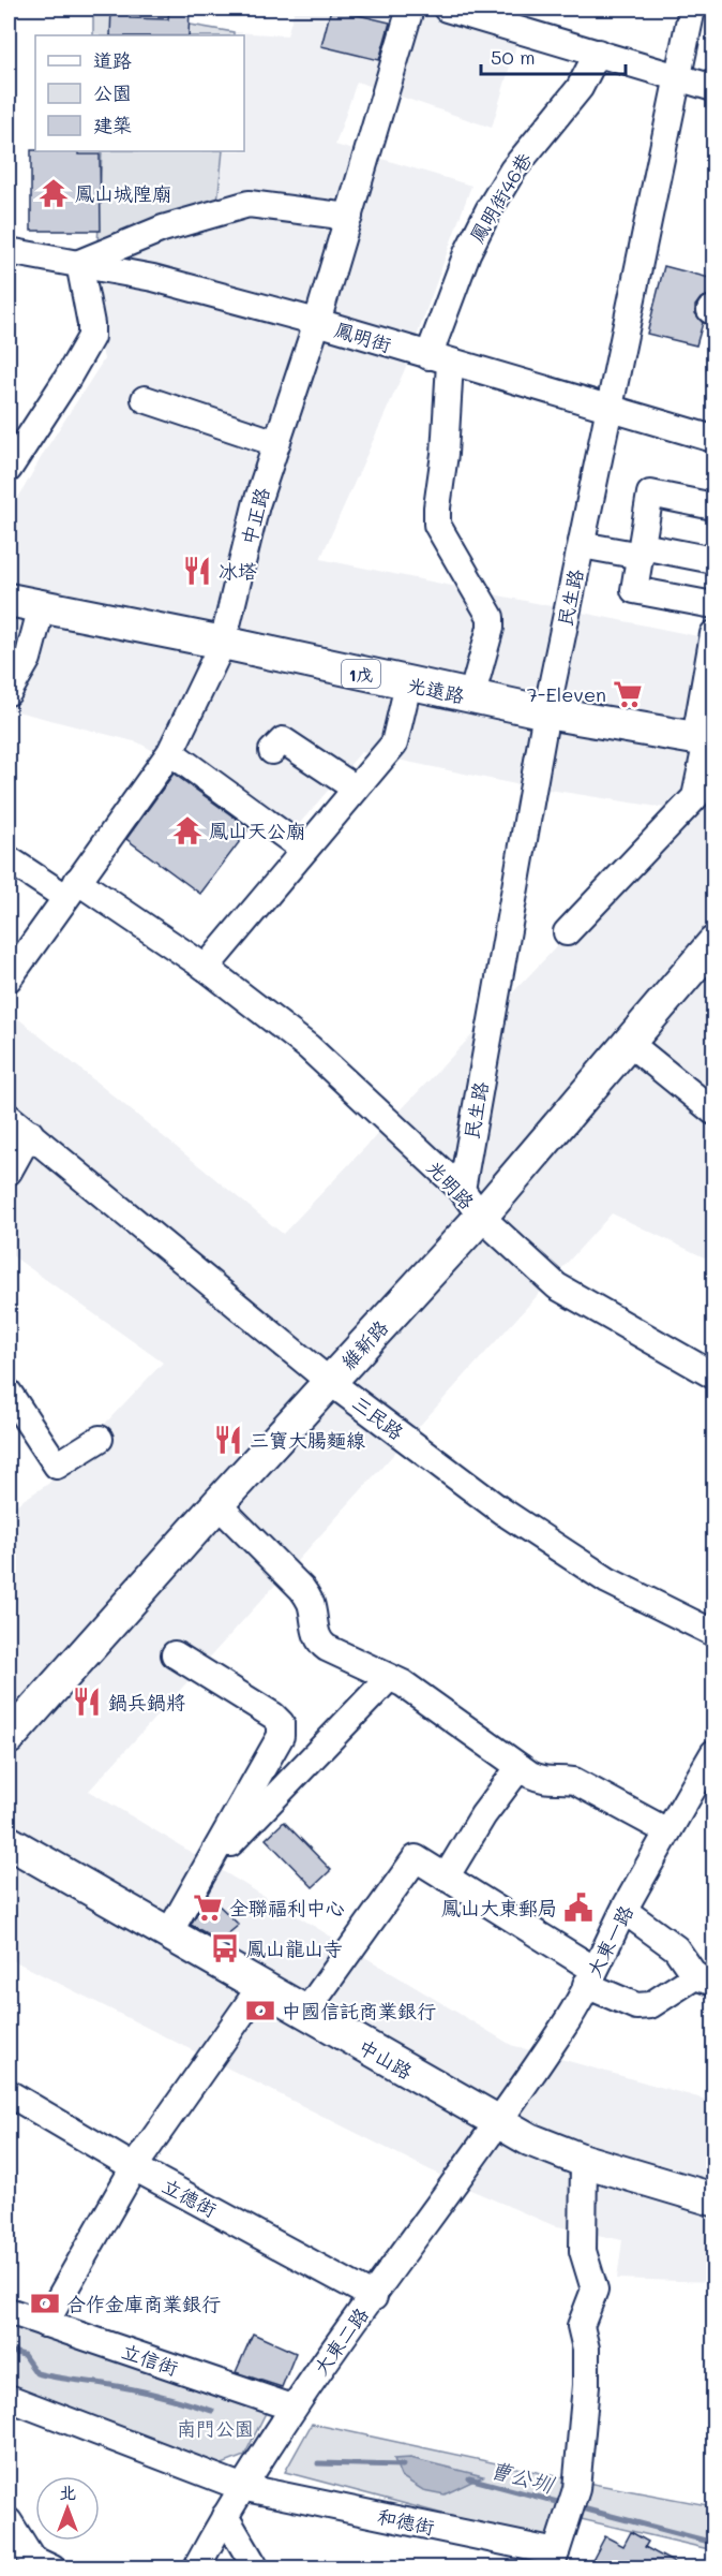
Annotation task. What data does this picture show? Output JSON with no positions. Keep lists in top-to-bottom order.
{
  "streets": {
    "main road": [
      "1戊",
      "光遠路",
      "維新路",
      "中山路"
    ],
    "street": [
      "鳳明街46巷",
      "鳳明街",
      "中正路",
      "民生路",
      "光明路",
      "三民路",
      "大東一路",
      "立德街",
      "大東二路",
      "立信街",
      "和德街"
    ]
  },
  "crossings": [
    ["鳳明街46巷", "鳳明街"],
    ["鳳明街46巷", "光遠路"],
    ["鳳明街", "中正路"],
    ["鳳明街", "民生路"],
    ["中正路", "光遠路"],
    ["中正路", "光明路"],
    ["民生路", "光遠路"],
    ["民生路", "光明路"],
    ["光明路", "維新路"],
    ["維新路", "三民路"],
    ["大東一路", "中山路"],
    ["大東一路", "大東二路"],
    ["中山路", "大東二路"],
    ["立德街", "大東二路"],
    ["大東二路", "立信街"],
    ["大東二路", "和德街"]
  ],
  "water": ["曹公圳"],
  "parks": ["南門公園"],
  "places": {
    "temple": ["鳳山城隍廟", "鳳山天公廟"],
    "restaurant": ["冰塔", "三寶大腸麵線", "鍋兵鍋將"],
    "supermarket": ["7-Eleven", "全聯福利中心"],
    "public building": ["鳳山大東郵局"],
    "bus stop": ["鳳山龍山寺"],
    "bank": ["中國信託商業銀行", "合作金庫商業銀行"]
  },
  "legend": ["道路", "公園", "建築"],
  "scale_bar": "50 m",
  "north": "top"
}
